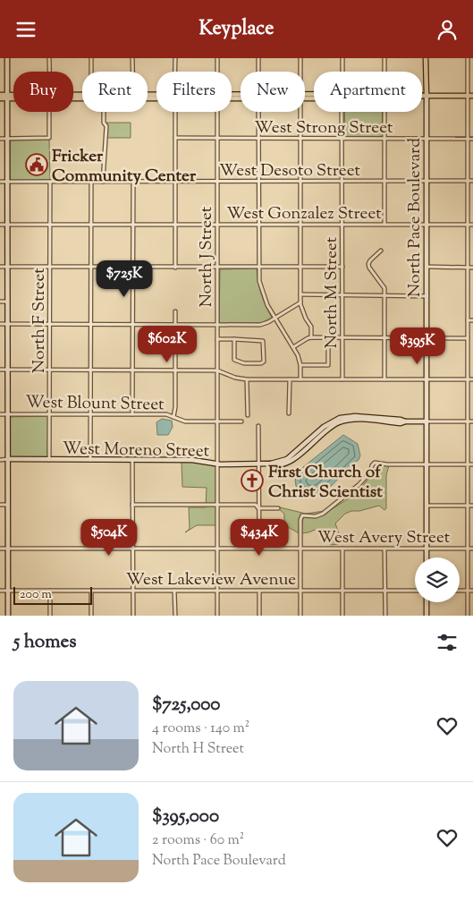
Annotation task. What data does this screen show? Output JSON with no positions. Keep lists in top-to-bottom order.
{
  "streets": {
    "main road": ["North Pace Boulevard"],
    "street": [
      "West Strong Street",
      "West Desoto Street",
      "West Gonzalez Street",
      "North J Street",
      "North M Street",
      "North F Street",
      "West Blount Street",
      "West Moreno Street",
      "West Avery Street",
      "West Lakeview Avenue"
    ]
  },
  "crossings": [
    ["West Strong Street", "North Pace Boulevard"],
    ["West Strong Street", "North J Street"],
    ["West Strong Street", "North M Street"],
    ["West Desoto Street", "North Pace Boulevard"],
    ["West Desoto Street", "North J Street"],
    ["West Desoto Street", "North M Street"],
    ["West Desoto Street", "North F Street"],
    ["West Gonzalez Street", "North Pace Boulevard"],
    ["West Gonzalez Street", "North J Street"],
    ["West Gonzalez Street", "North M Street"],
    ["West Gonzalez Street", "North F Street"],
    ["North Pace Boulevard", "West Moreno Street"],
    ["North Pace Boulevard", "West Avery Street"],
    ["North J Street", "West Blount Street"],
    ["North J Street", "West Moreno Street"],
    ["North J Street", "West Avery Street"],
    ["North J Street", "West Lakeview Avenue"],
    ["North F Street", "West Blount Street"],
    ["North F Street", "West Moreno Street"]
  ],
  "places": {
    "public building": ["Fricker Community Center"],
    "church": ["First Church of Christ Scientist"]
  },
  "scale_bar": "200 m",
  "page": {
    "header": "Keyplace",
    "chip": [
      "Buy",
      "Rent",
      "Filters",
      "New",
      "Apartment"
    ],
    "price": [
      "$725K",
      "$602K",
      "$395K",
      "$504K",
      "$434K"
    ],
    "scale": "200 m",
    "heading": "5 homes",
    "list": [
      {
        "name": "$725,000",
        "note": "4 rooms · 140 m² · North H Street"
      },
      {
        "name": "$395,000",
        "note": "2 rooms · 60 m² · North Pace Boulevard"
      }
    ]
  }
}
